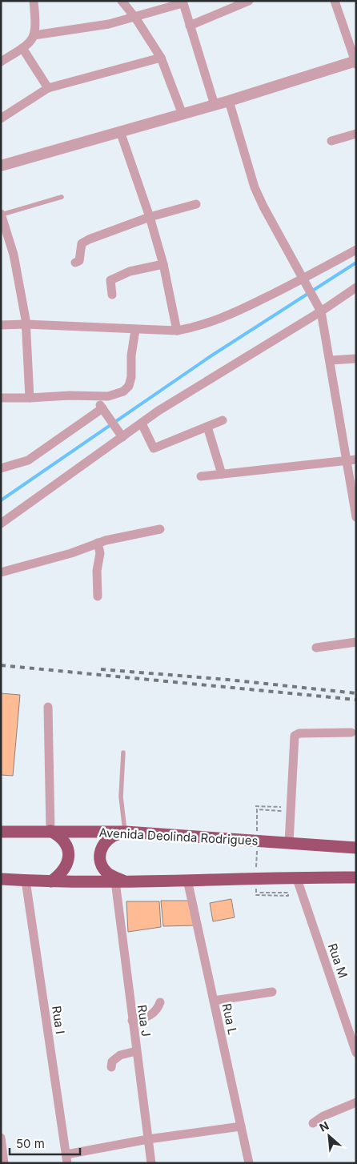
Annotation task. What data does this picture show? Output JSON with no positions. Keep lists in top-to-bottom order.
{
  "streets": {
    "highway": ["Avenida Deolinda Rodrigues"],
    "street": [
      "Rua M",
      "Rua L",
      "Rua I",
      "Rua J"
    ]
  },
  "scale_bar": "50 m",
  "north": "top left"
}
